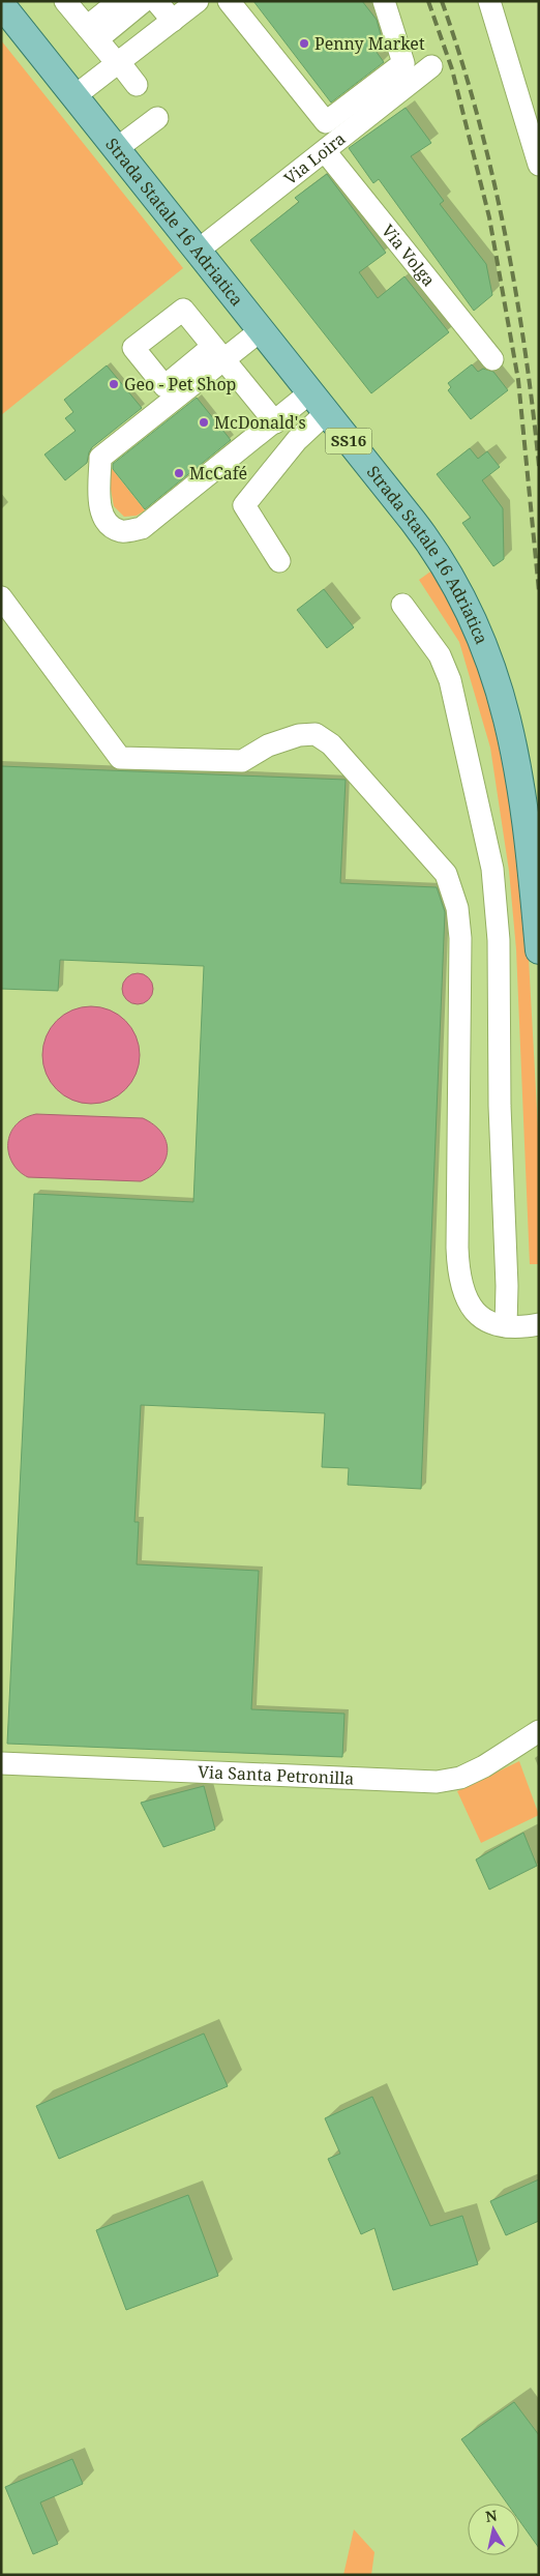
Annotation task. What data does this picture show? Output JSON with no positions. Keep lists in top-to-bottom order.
{
  "streets": {
    "main road": ["Strada Statale 16 Adriatica", "SS16"],
    "street": ["Via Loira", "Via Volga", "Via Santa Petronilla"]
  },
  "crossings": [
    ["Via Loira", "Strada Statale 16 Adriatica"],
    ["Via Loira", "Via Volga"]
  ],
  "places": [
    "Penny Market",
    "Geo - Pet Shop",
    "McDonald's",
    "McCafé"
  ],
  "north": "top"
}
